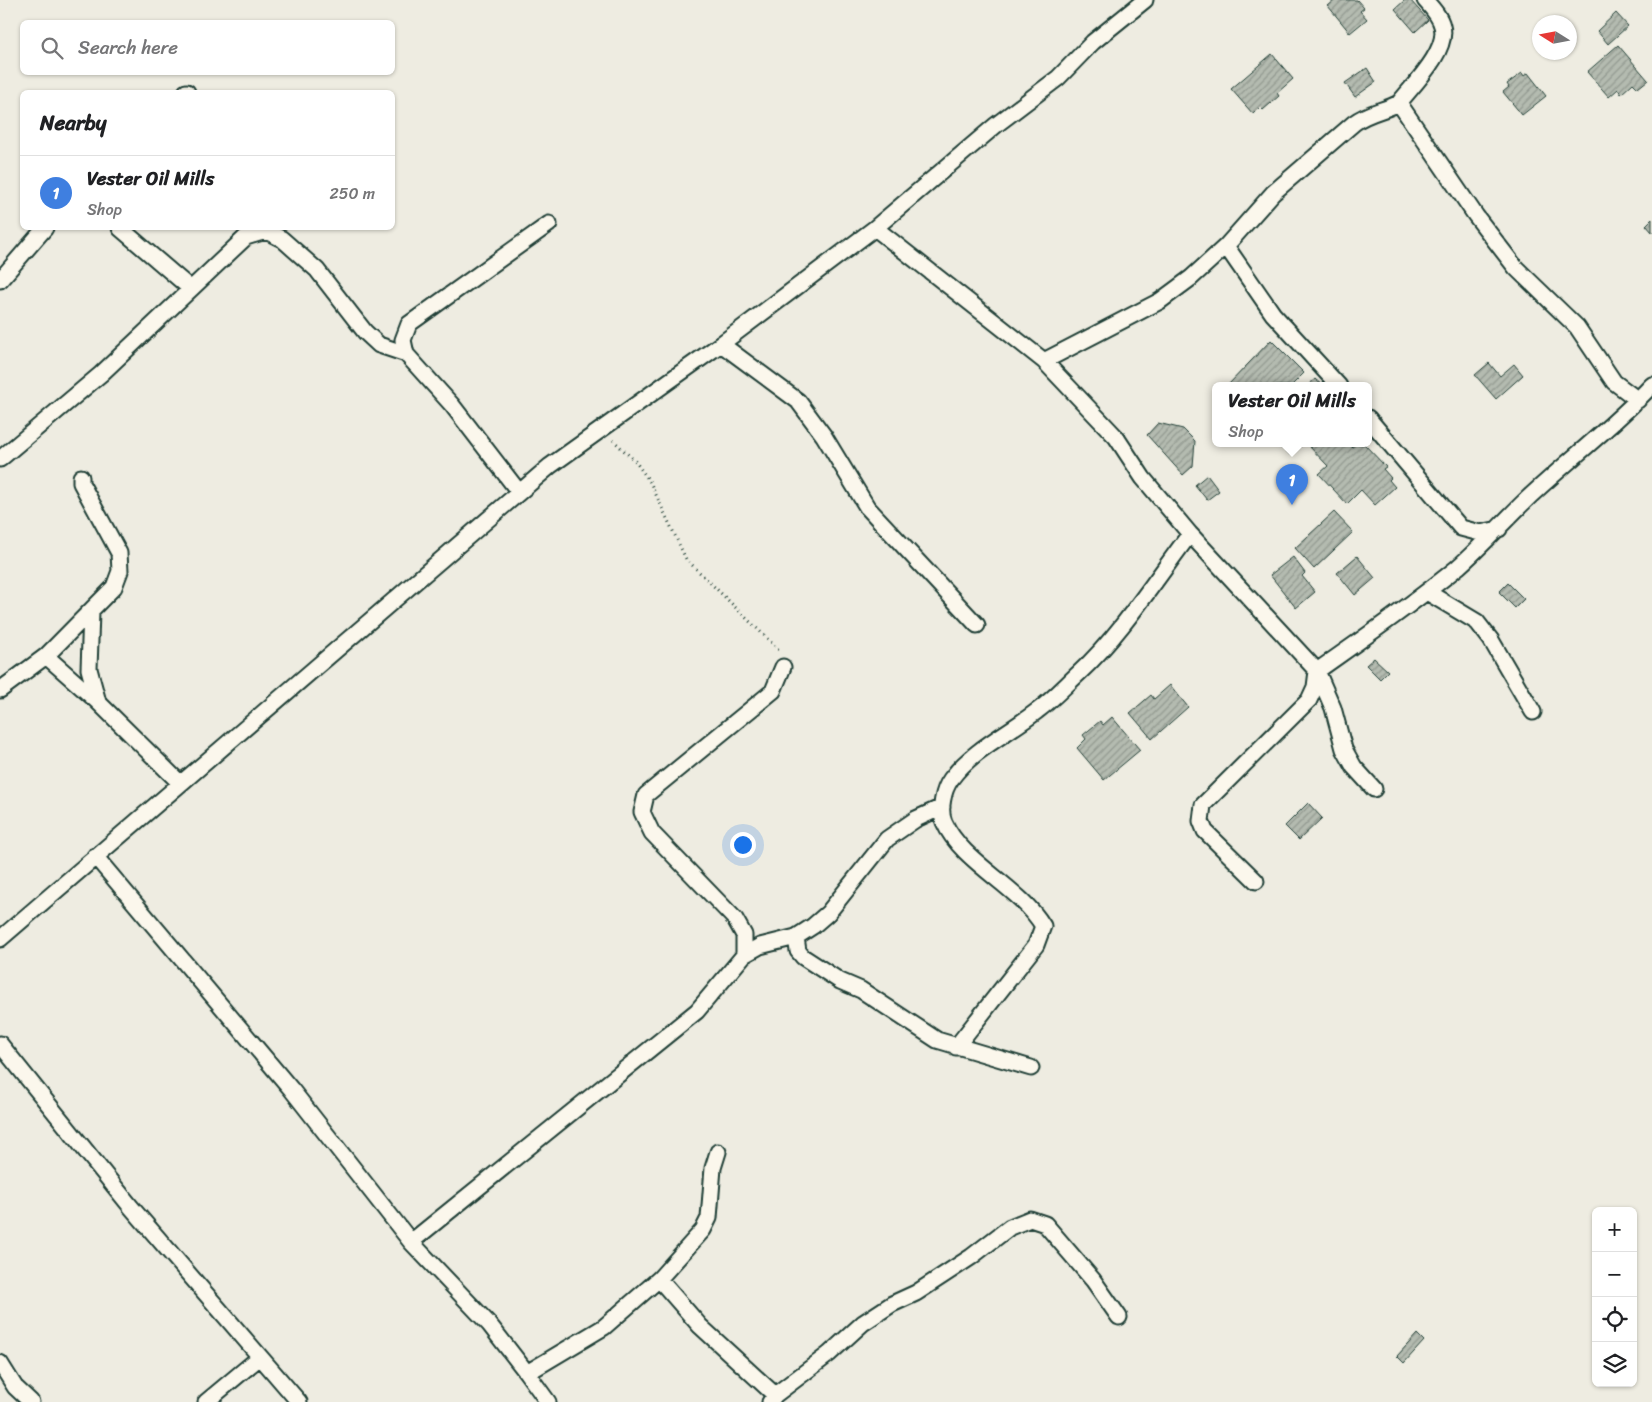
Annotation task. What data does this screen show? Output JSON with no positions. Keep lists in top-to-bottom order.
{
  "north": "left",
  "page": {
    "search": "Search here",
    "heading": "Nearby",
    "list": [
      {
        "mark": "1",
        "name": "Vester Oil Mills",
        "note": "Shop",
        "value": "250 m"
      }
    ],
    "popup": ["Vester Oil Mills", "Shop"],
    "pins": "1",
    "map_buttons": ["+", "−"]
  }
}
